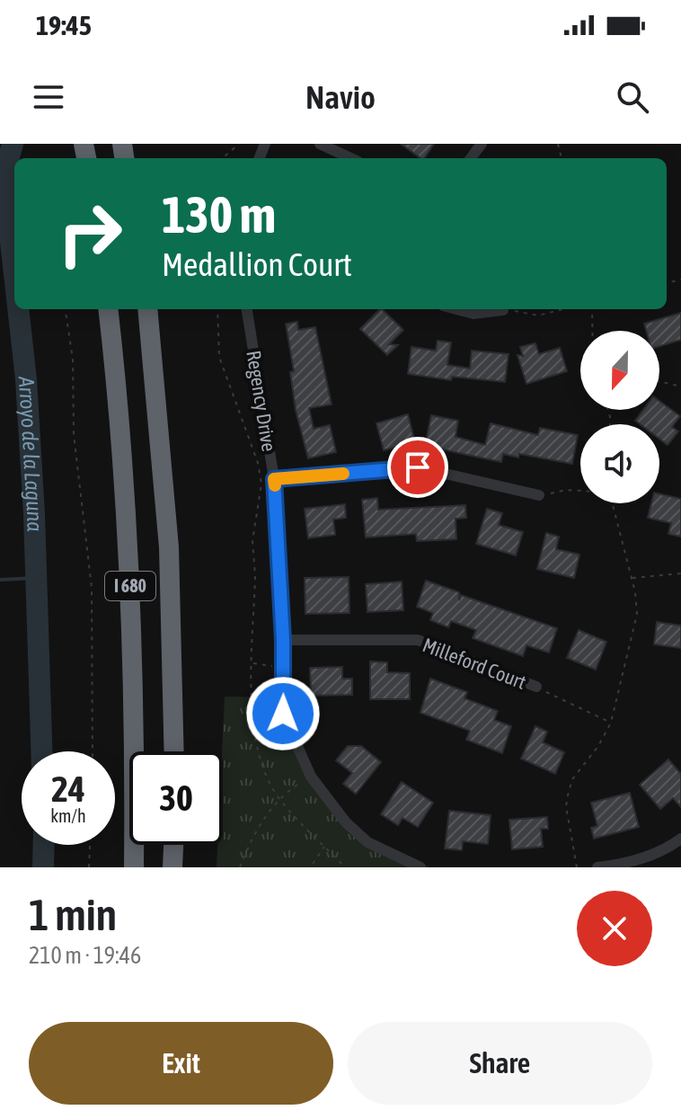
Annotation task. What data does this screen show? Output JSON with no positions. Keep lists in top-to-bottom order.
{
  "streets": {
    "highway": ["I 680"],
    "street": ["Regency Drive", "Milleford Court"]
  },
  "crossings": [
    ["Regency Drive", "Milleford Court"]
  ],
  "water": ["Arroyo de la Laguna"],
  "north": "bottom",
  "page": {
    "status": "19:45",
    "header": "Navio",
    "turn": ["130 m", "Medallion Court"],
    "speed": "24 km/h",
    "limit": "30",
    "heading": ["1 min", "210 m · 19:46"],
    "buttons": ["Exit", "Share"]
  }
}
